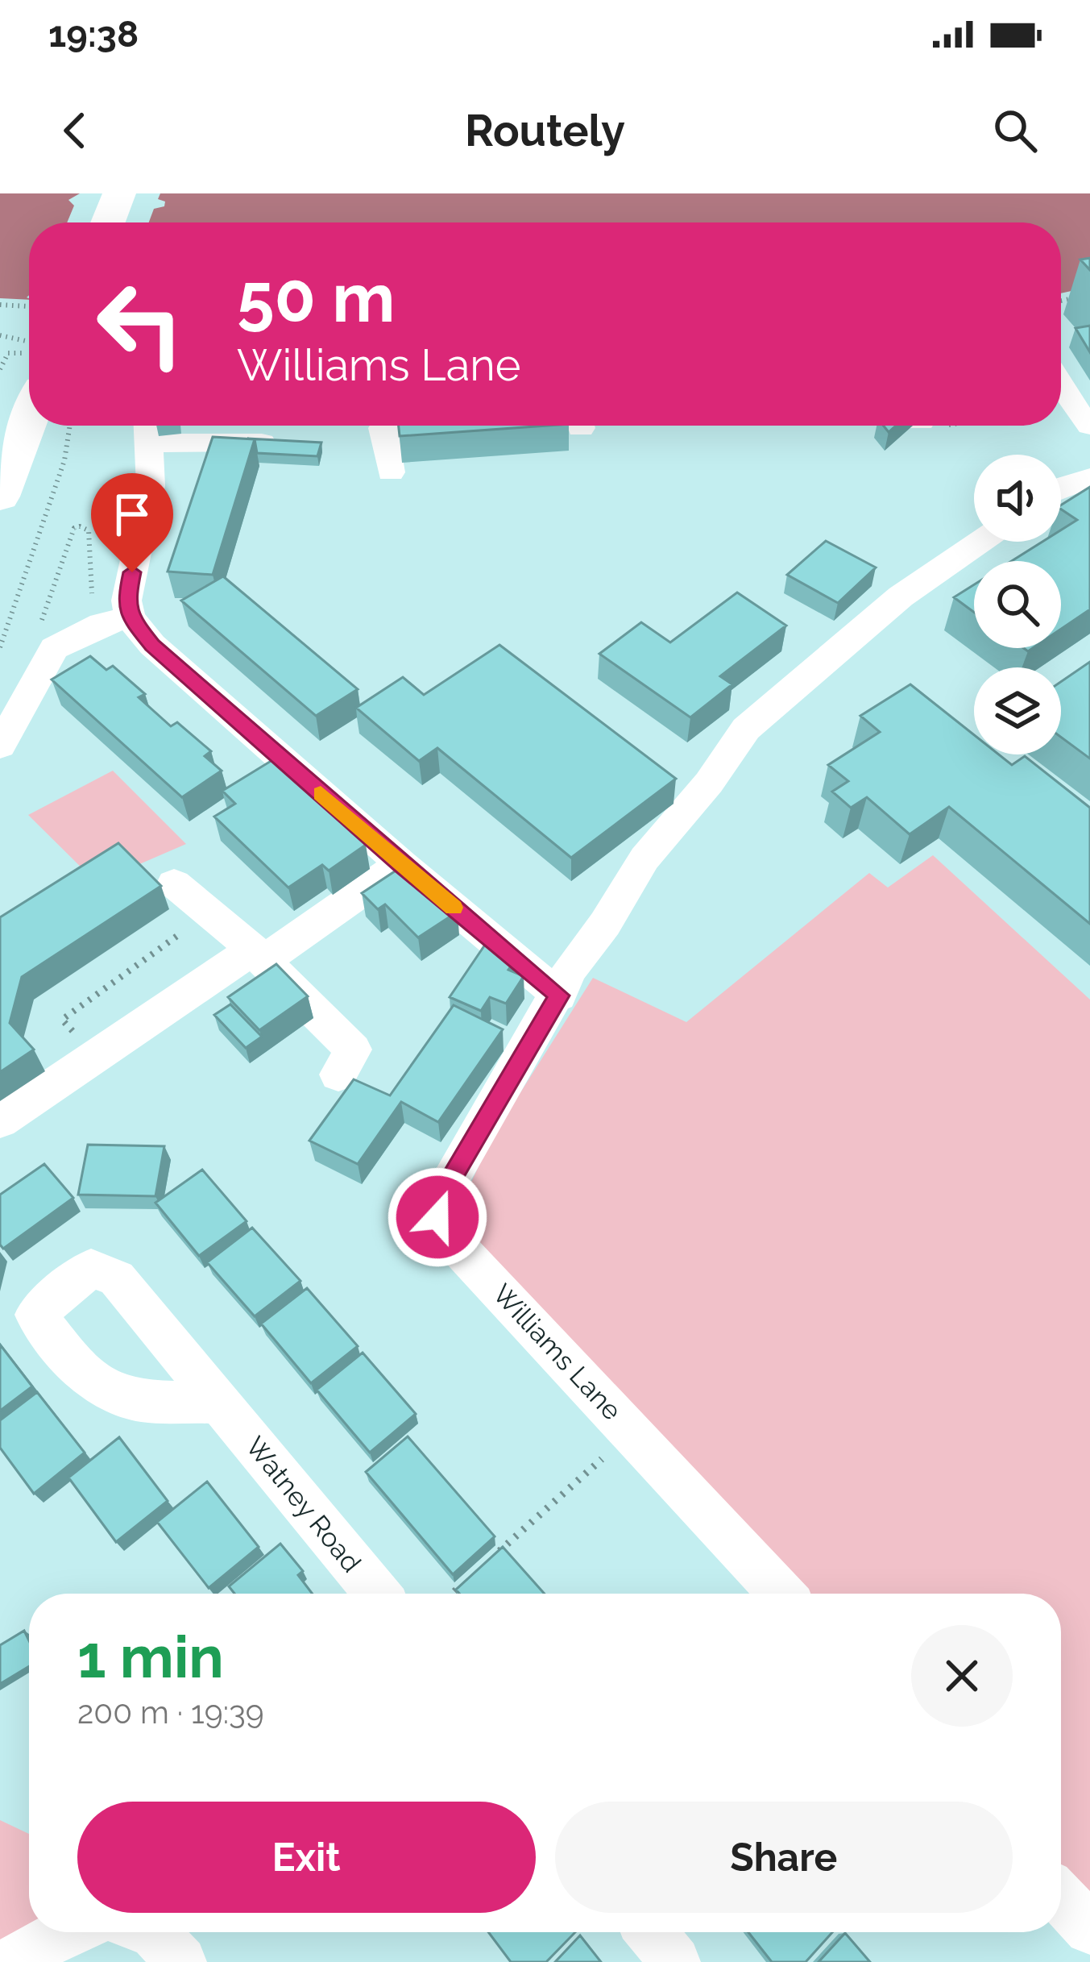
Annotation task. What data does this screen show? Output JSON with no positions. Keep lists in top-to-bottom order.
{
  "streets": {
    "street": ["Williams Lane", "Watney Road"]
  },
  "page": {
    "status": "19:38",
    "header": "Routely",
    "turn": ["50 m", "Williams Lane"],
    "heading": ["1 min", "200 m · 19:39"],
    "buttons": ["Exit", "Share"]
  }
}
